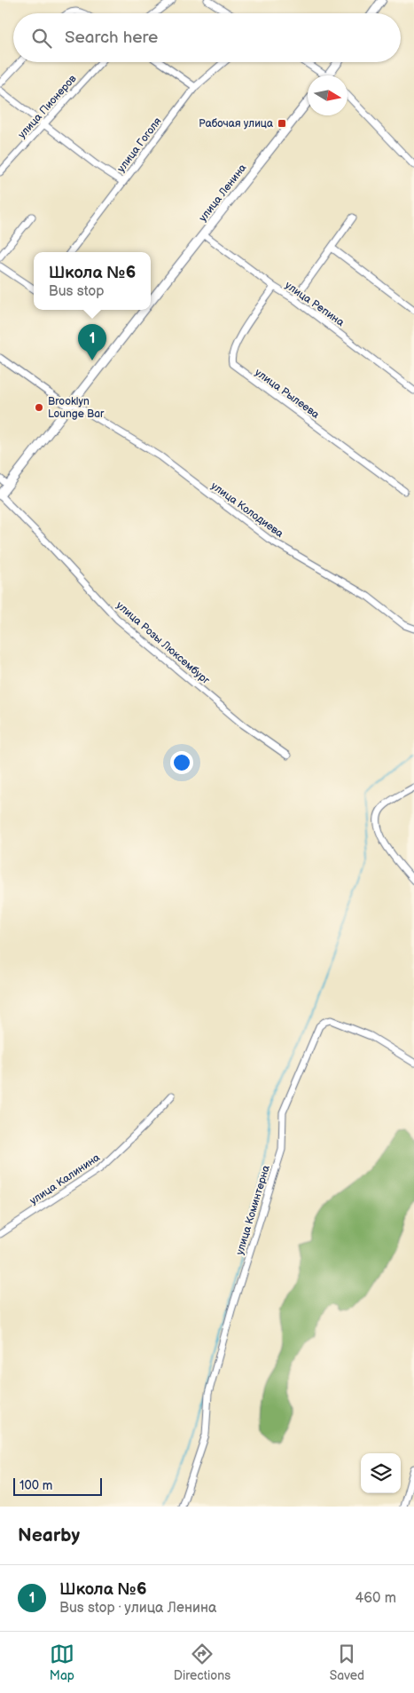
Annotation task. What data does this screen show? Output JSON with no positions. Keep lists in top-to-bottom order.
{
  "streets": {
    "street": [
      "улица Пионеров",
      "улица Гоголя",
      "улица Ленина",
      "улица Репина",
      "улица Рылеева",
      "улица Колодиева",
      "улица Розы Люксембург",
      "улица Калинина",
      "улица Коминтерна"
    ]
  },
  "crossings": [
    ["улица Ленина", "улица Репина"],
    ["улица Ленина", "улица Колодиева"],
    ["улица Ленина", "улица Розы Люксембург"],
    ["улица Репина", "улица Рылеева"]
  ],
  "places": {
    "transit": ["Рабочая улица"],
    "other": ["Brooklyn Lounge Bar"]
  },
  "scale_bar": "100 m",
  "north": "right",
  "page": {
    "search": "Search here",
    "popup": ["Школа №6", "Bus stop"],
    "pins": "1",
    "scale": "100 m",
    "heading": "Nearby",
    "list": [
      {
        "mark": "1",
        "name": "Школа №6",
        "note": "Bus stop · улица Ленина",
        "value": "460 m"
      }
    ],
    "nav": ["Map", "Directions", "Saved"]
  }
}
